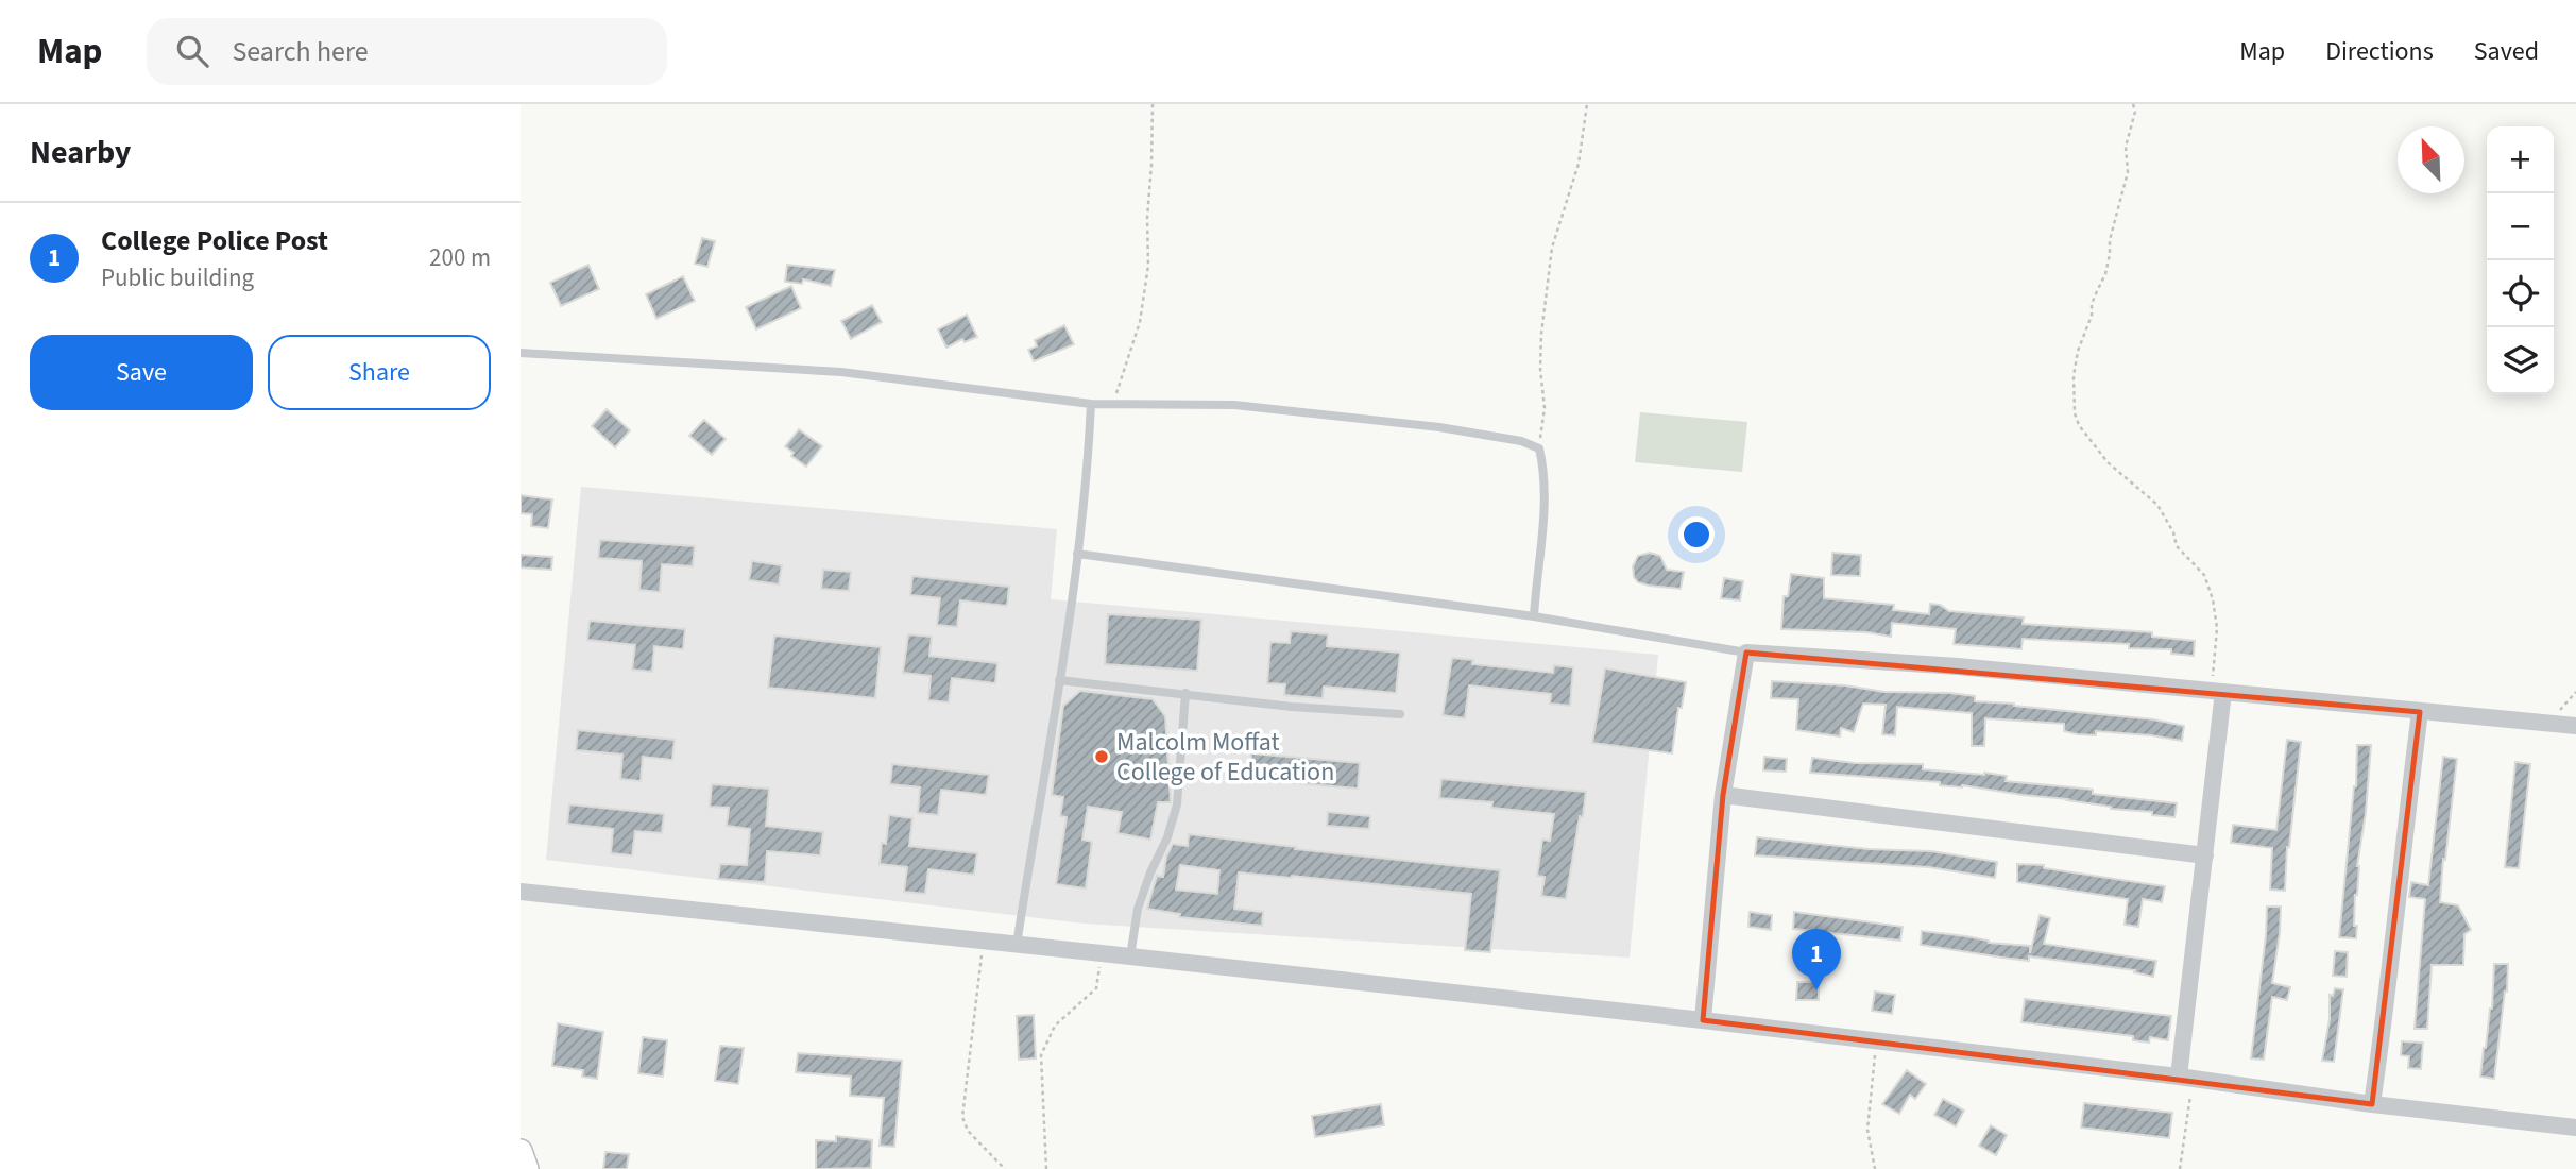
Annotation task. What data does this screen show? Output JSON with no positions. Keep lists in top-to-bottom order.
{
  "places": ["Malcolm Moffat College of Education"],
  "north": "top left",
  "page": {
    "header": "Map",
    "search": "Search here",
    "nav": ["Map", "Directions", "Saved"],
    "heading": "Nearby",
    "map_buttons": ["+", "−"],
    "list": [
      {
        "mark": "1",
        "name": "College Police Post",
        "note": "Public building",
        "value": "200 m"
      }
    ],
    "buttons": ["Save", "Share"],
    "pins": "1"
  }
}
